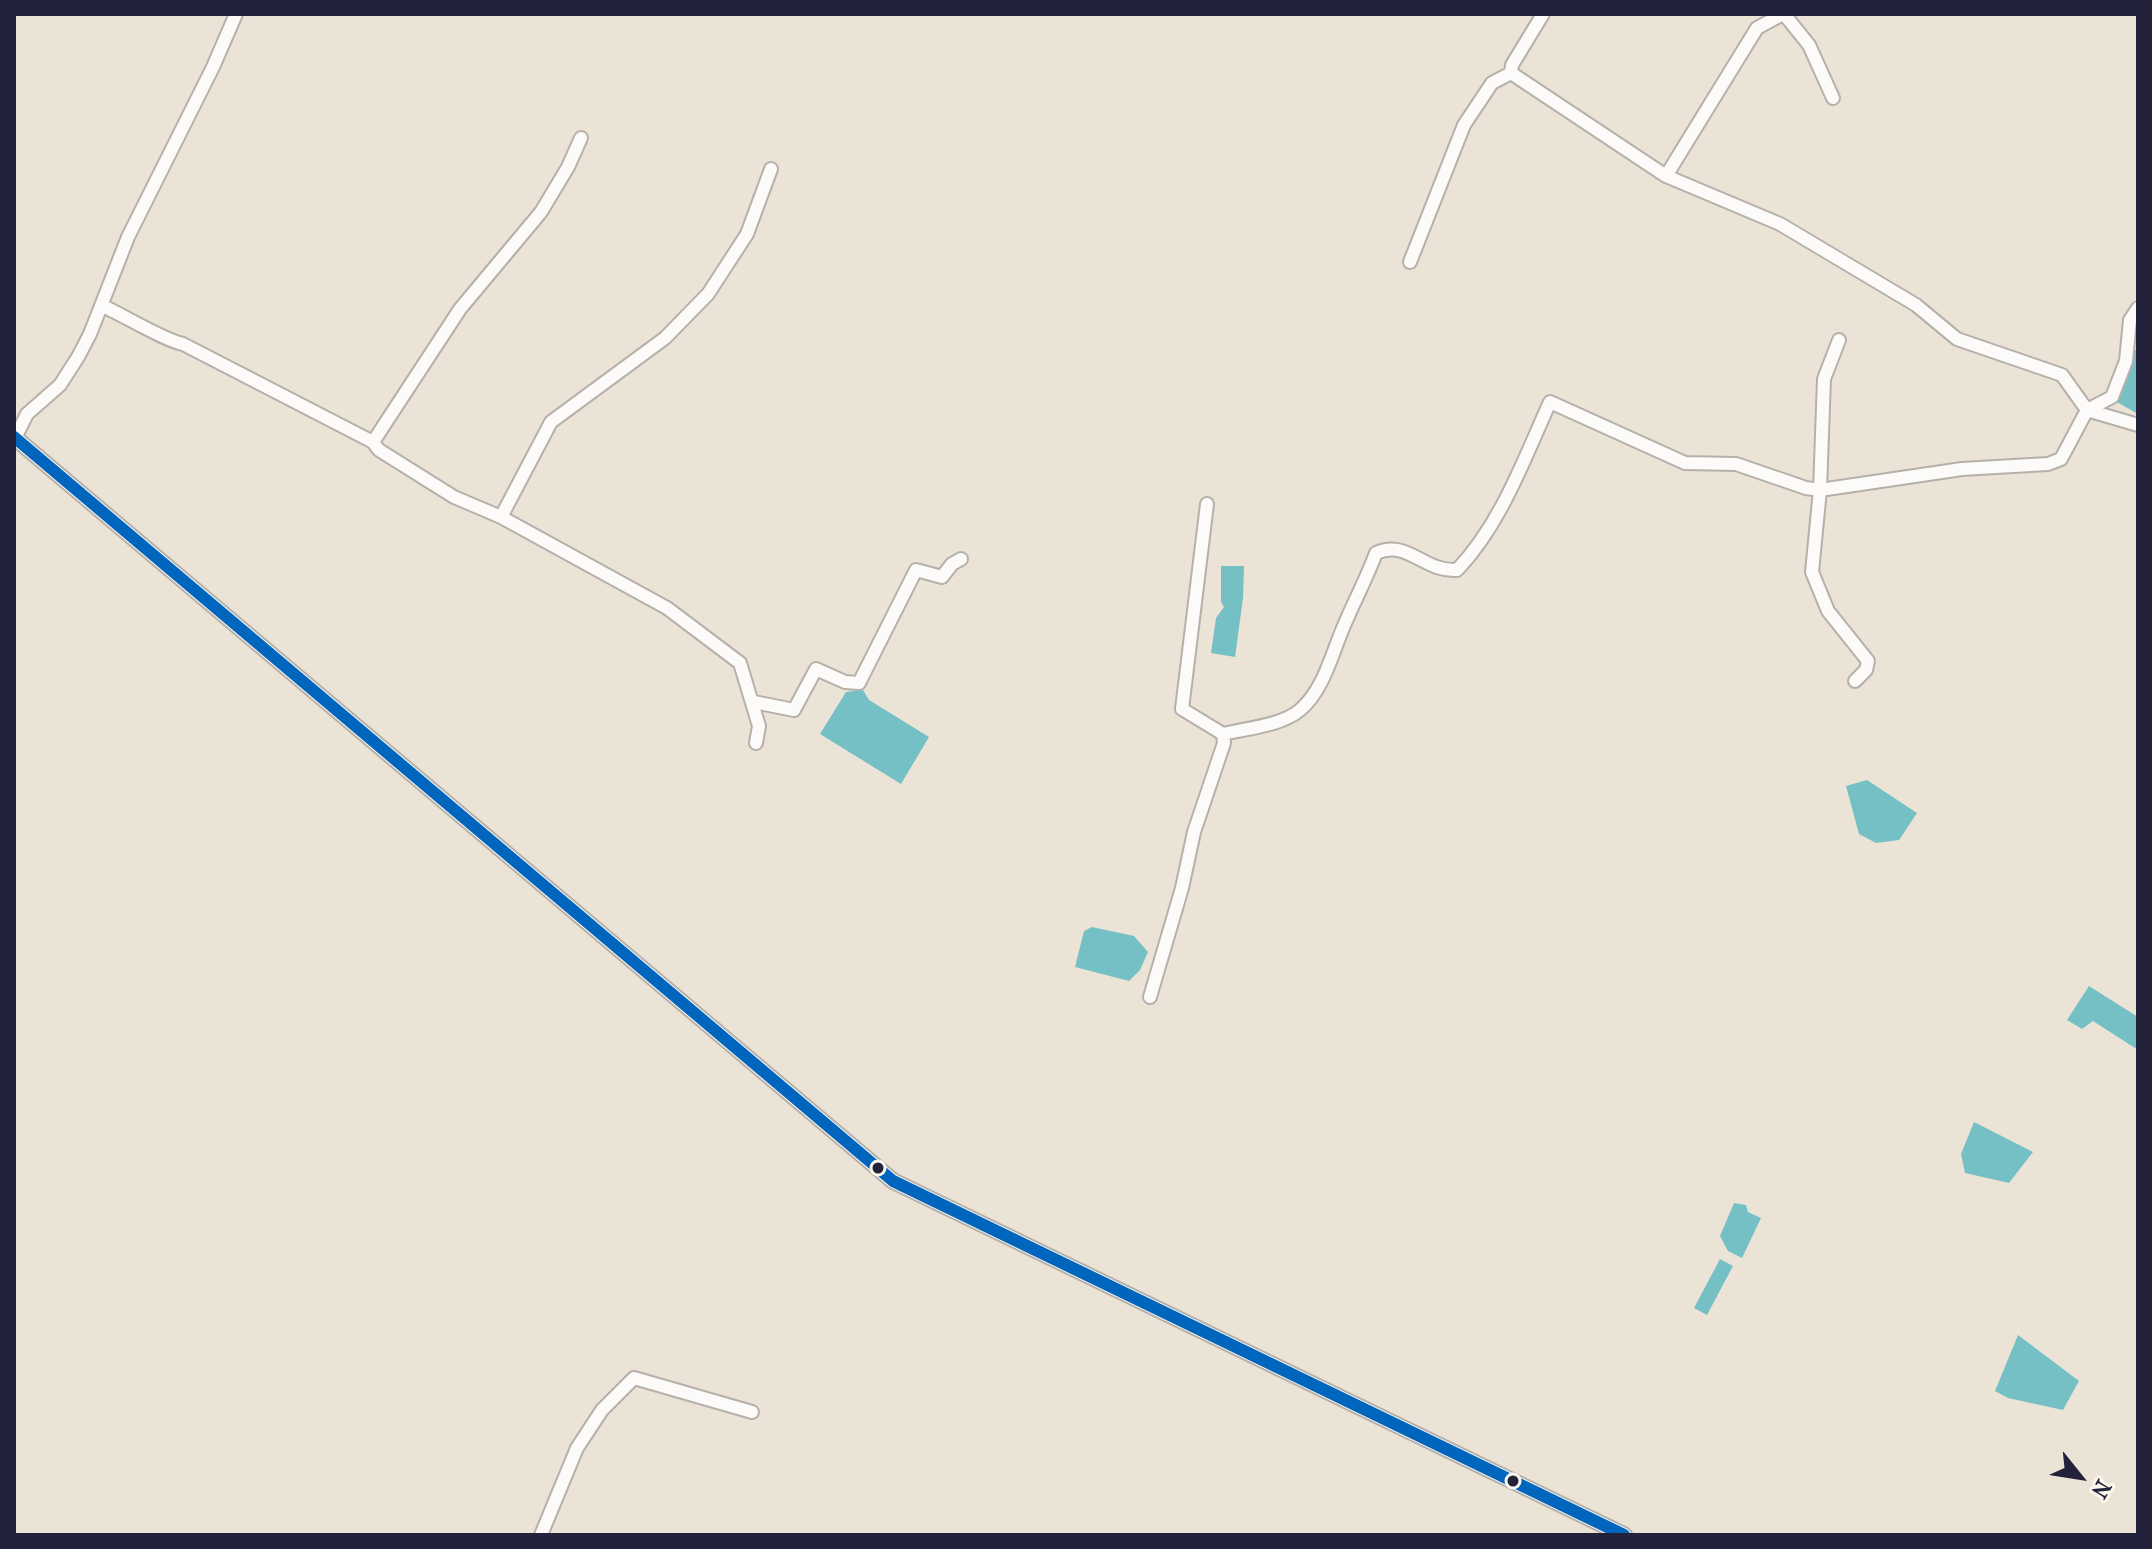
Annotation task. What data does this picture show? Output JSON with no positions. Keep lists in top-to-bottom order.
{
  "north": "bottom right"
}
